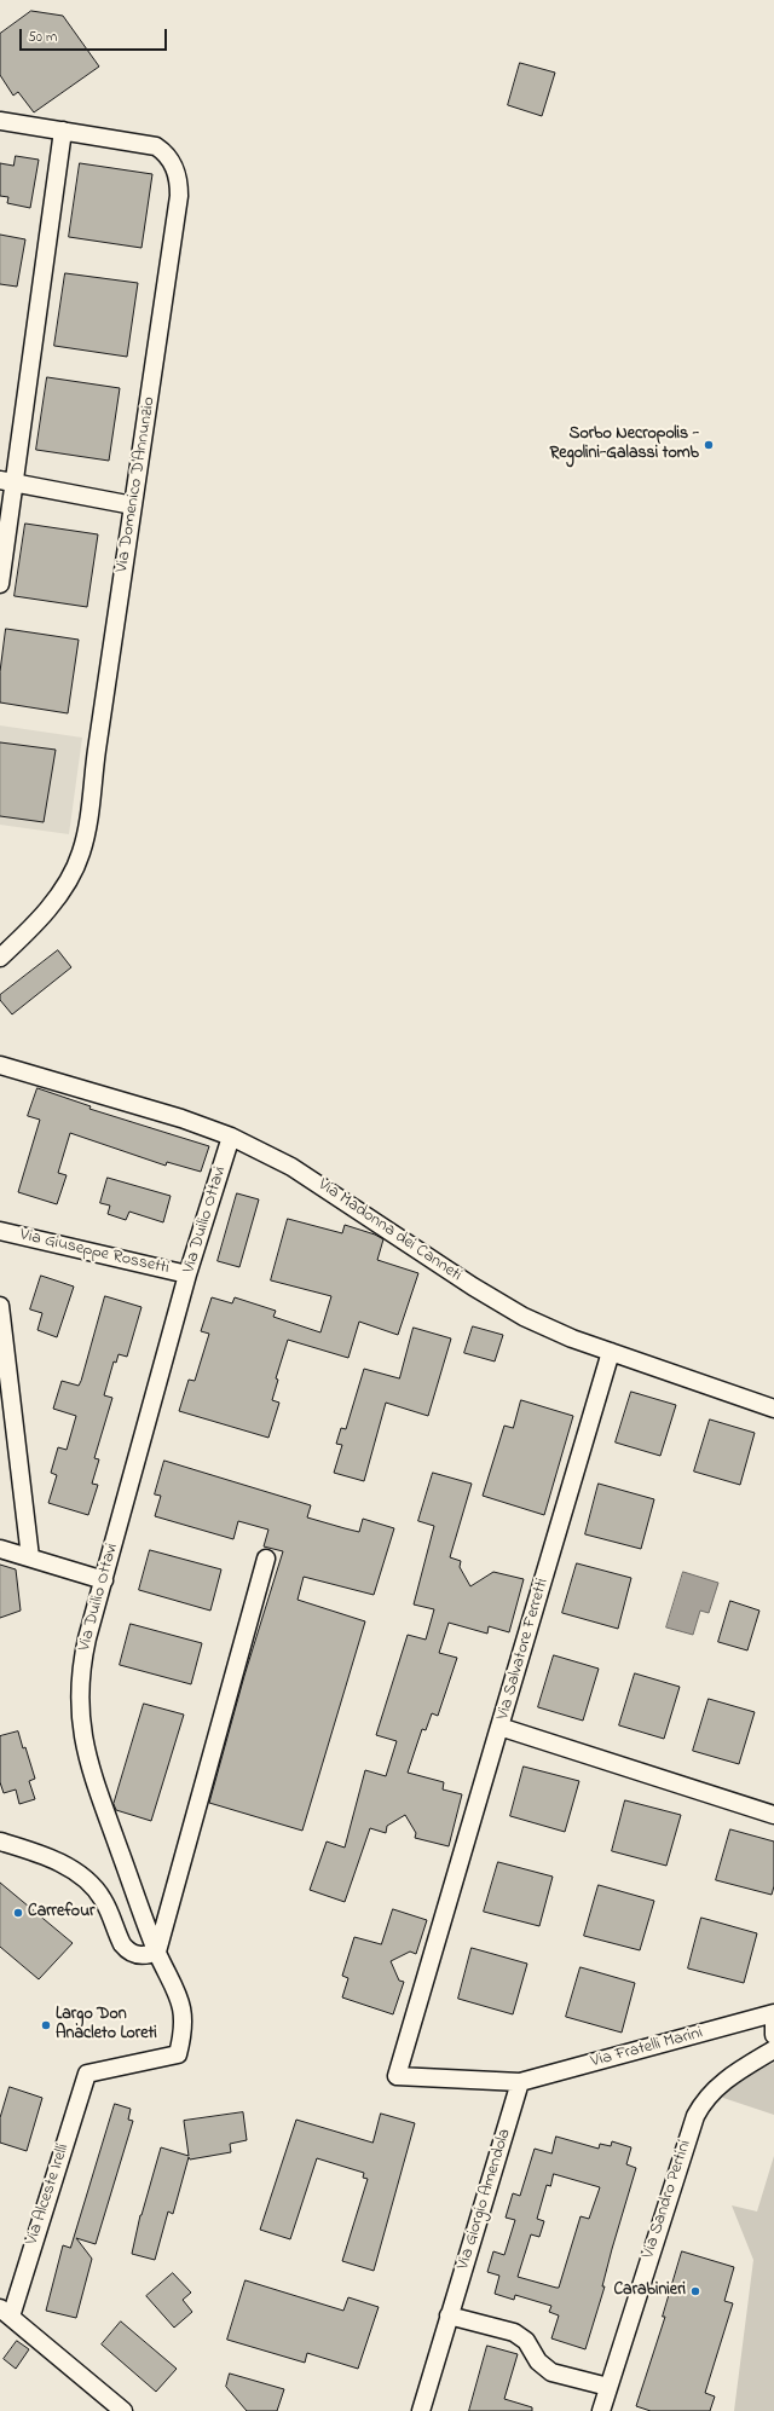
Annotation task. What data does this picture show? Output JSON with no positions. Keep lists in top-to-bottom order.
{
  "streets": {
    "street": [
      "Via Domenico D'Annunzio",
      "Via Duilio Ottavi",
      "Via Madonna dei Canneti",
      "Via Giuseppe Rossetti",
      "Via Salvatore Ferretti",
      "Via Fratelli Marini",
      "Via Alceste Irelli",
      "Via Giorgio Amendola",
      "Via Sandro Pertini"
    ]
  },
  "crossings": [
    ["Via Duilio Ottavi", "Via Madonna dei Canneti"],
    ["Via Duilio Ottavi", "Via Giuseppe Rossetti"],
    ["Via Duilio Ottavi", "Via Alceste Irelli"],
    ["Via Madonna dei Canneti", "Via Salvatore Ferretti"],
    ["Via Salvatore Ferretti", "Via Fratelli Marini"],
    ["Via Fratelli Marini", "Via Giorgio Amendola"]
  ],
  "places": [
    "Sorbo Necropolis - Regolini-Galassi tomb",
    "Carrefour",
    "Largo Don Anacleto Loreti",
    "Carabinieri"
  ],
  "scale_bar": "50 m"
}
